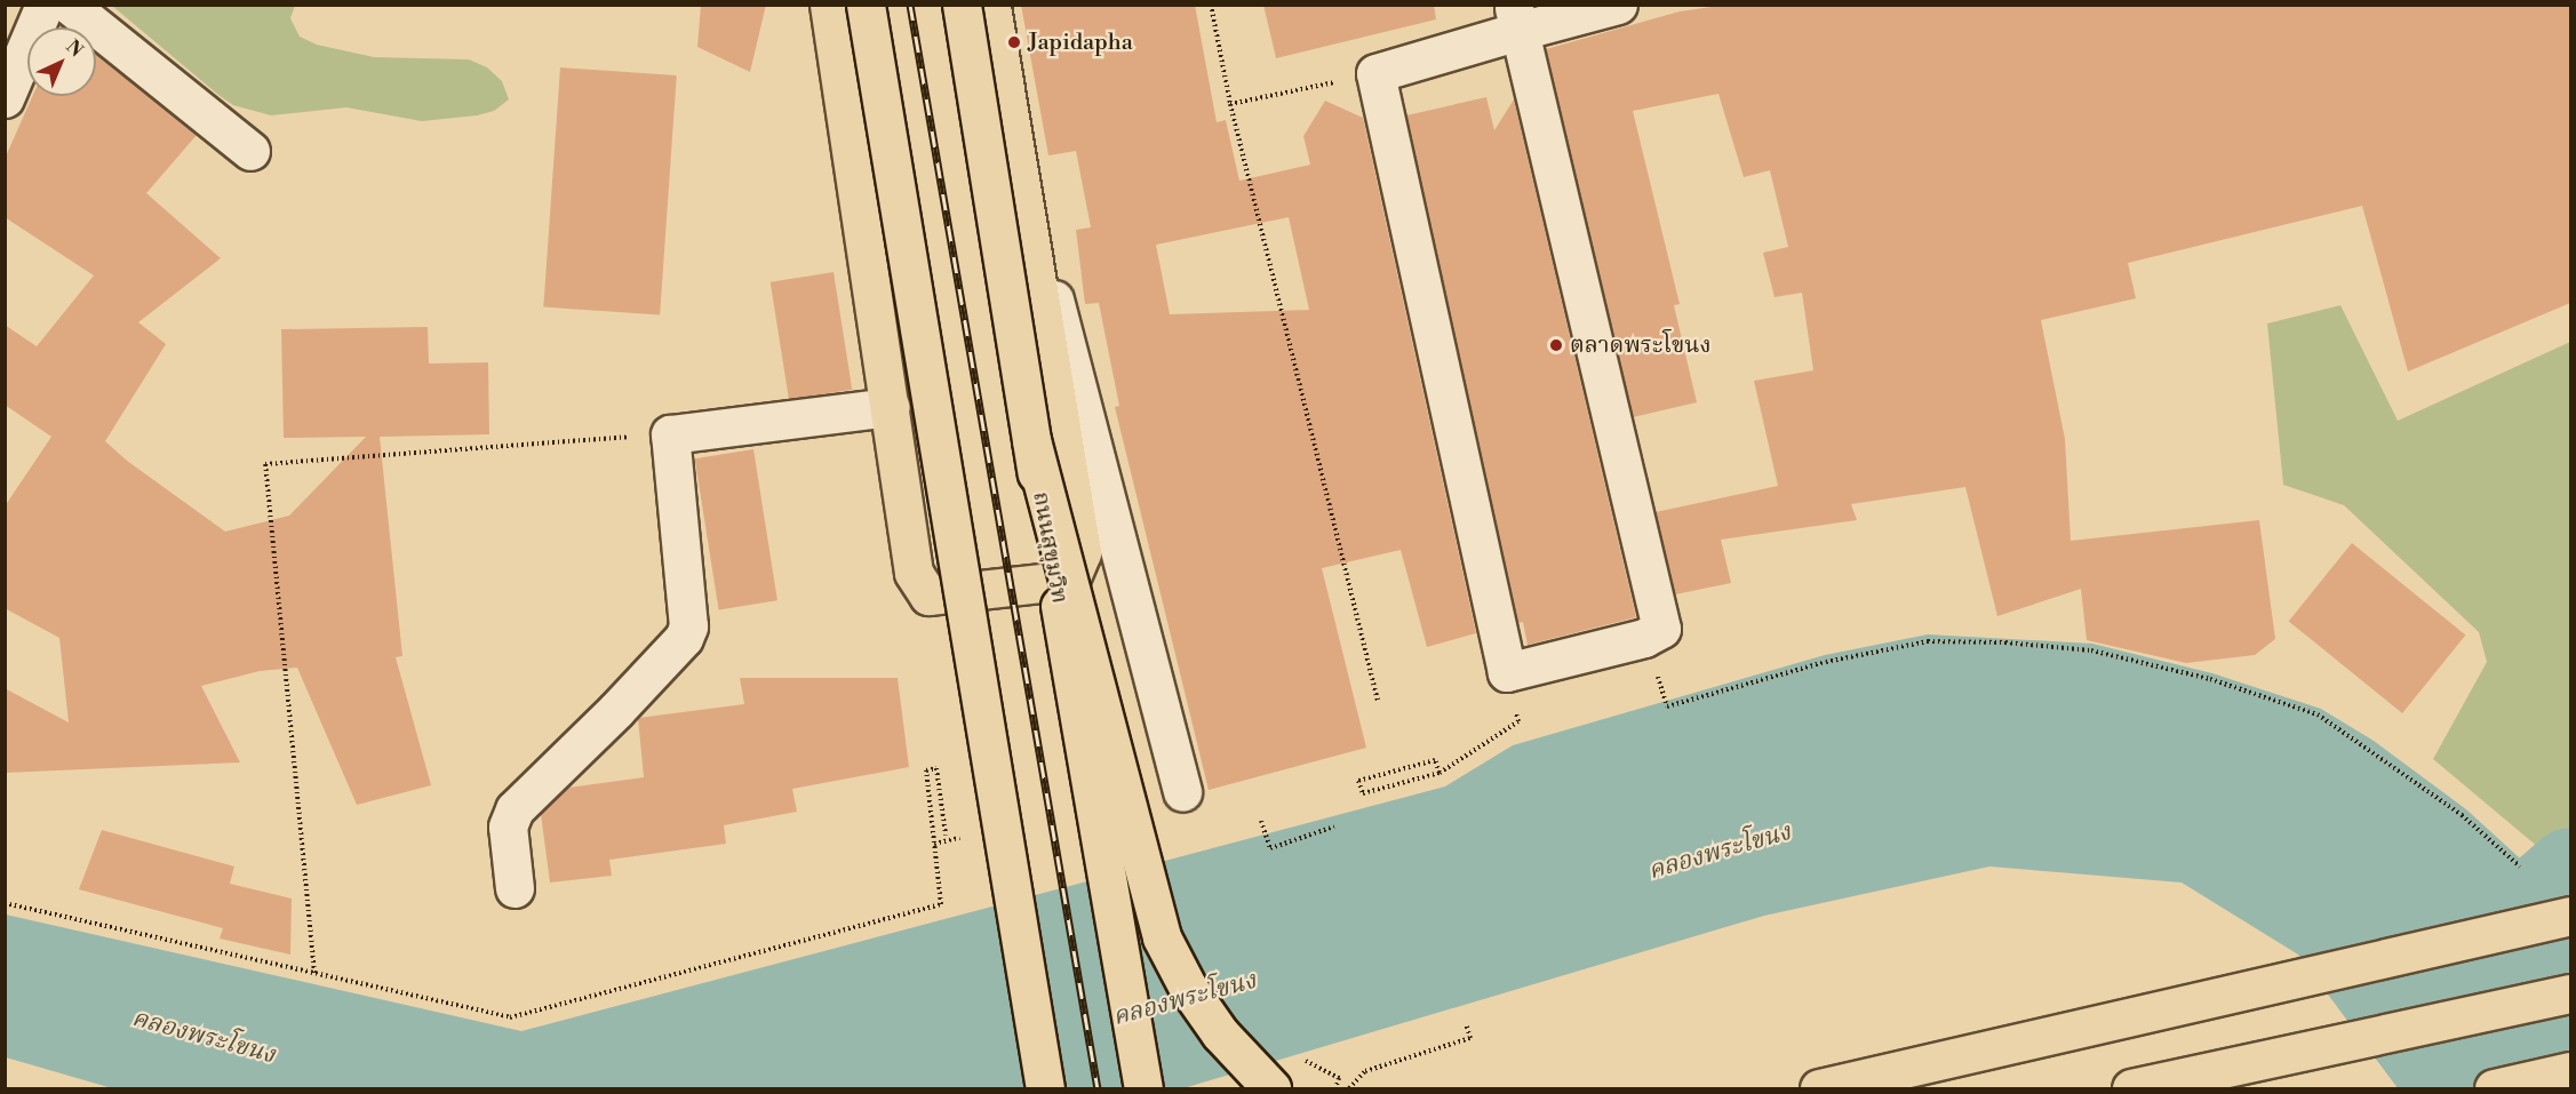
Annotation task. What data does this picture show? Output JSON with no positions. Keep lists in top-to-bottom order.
{
  "streets": {
    "main road": ["ถนนสุขุมวิท"]
  },
  "water": ["คลองพระโขนง"],
  "places": ["Japidapha", "ตลาดพระโขนง"],
  "north": "top right"
}
